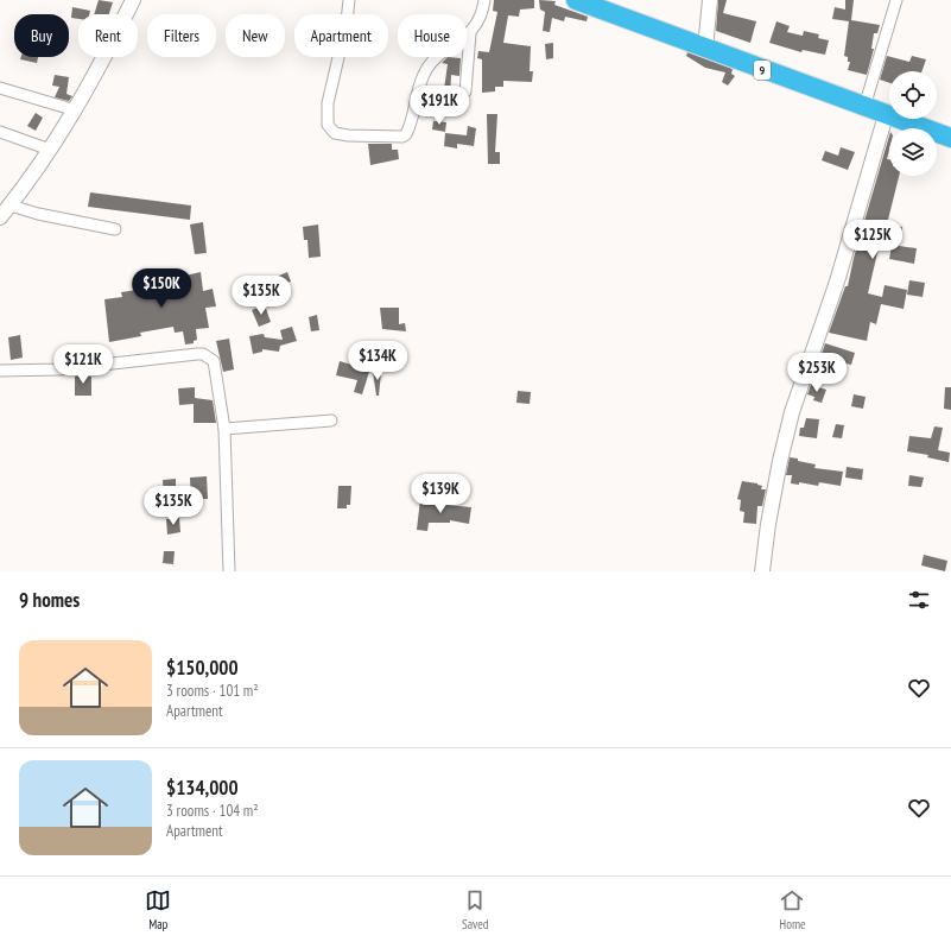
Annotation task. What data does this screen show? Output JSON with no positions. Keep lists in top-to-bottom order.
{
  "streets": {
    "highway": ["9"]
  },
  "page": {
    "chip": [
      "Buy",
      "Rent",
      "Filters",
      "New",
      "Apartment",
      "House"
    ],
    "price": [
      "$191K",
      "$125K",
      "$150K",
      "$135K",
      "$134K",
      "$121K",
      "$253K",
      "$139K",
      "$135K"
    ],
    "heading": "9 homes",
    "list": [
      {
        "name": "$150,000",
        "note": "3 rooms · 101 m² · Apartment"
      },
      {
        "name": "$134,000",
        "note": "3 rooms · 104 m² · Apartment"
      }
    ],
    "tabs": ["Map", "Saved", "Home"]
  }
}
